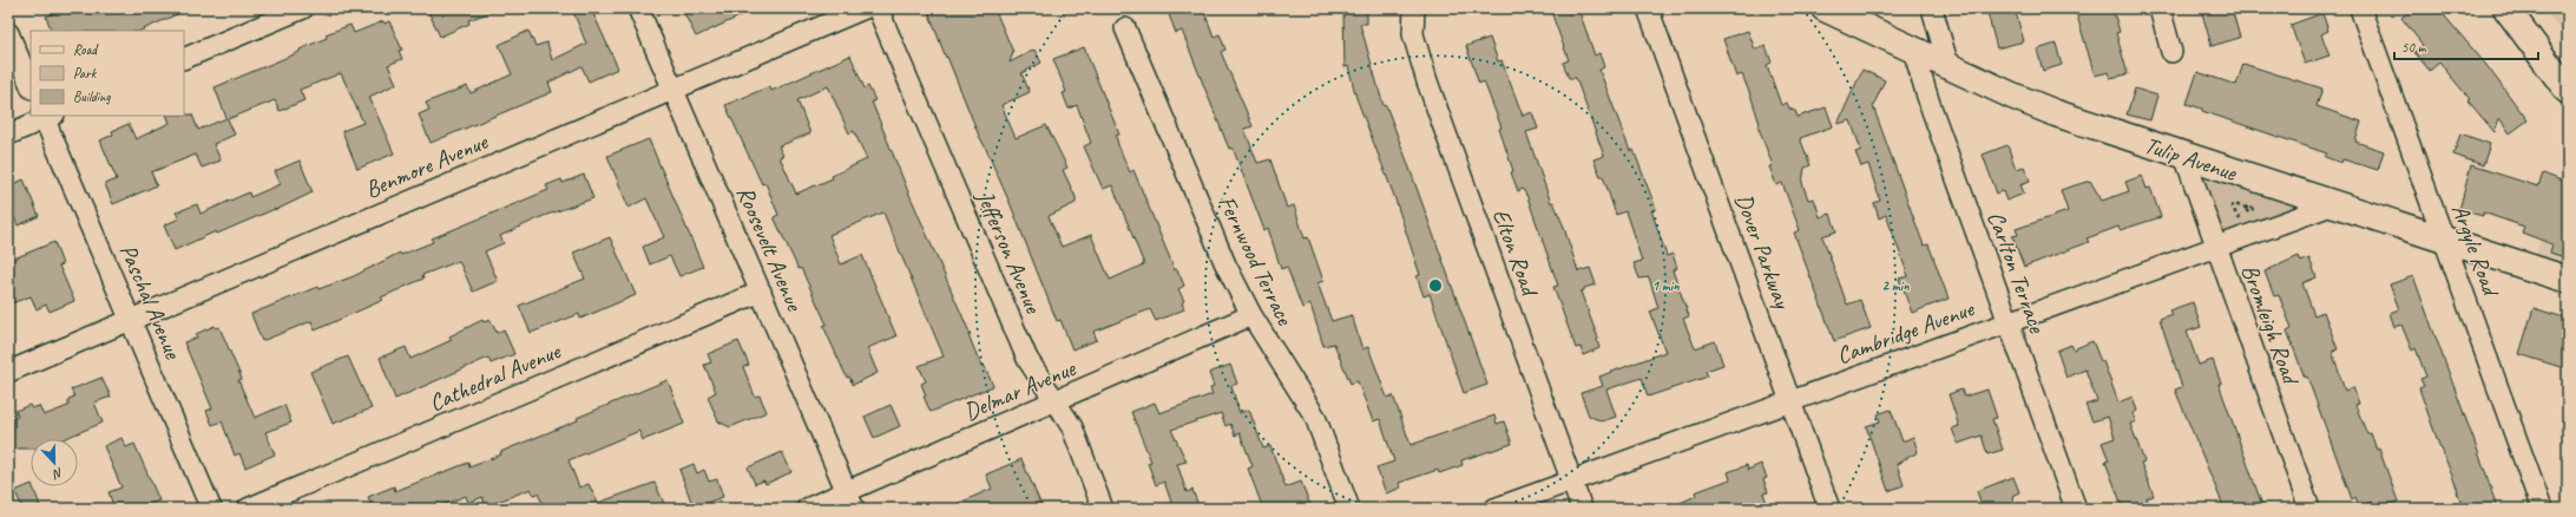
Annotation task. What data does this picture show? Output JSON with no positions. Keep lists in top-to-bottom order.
{
  "streets": {
    "main road": ["Tulip Avenue"],
    "street": [
      "Benmore Avenue",
      "Roosevelt Avenue",
      "Argyle Road",
      "Dover Parkway",
      "Jefferson Avenue",
      "Elton Road",
      "Fernwood Terrace",
      "Carlton Terrace",
      "Paschal Avenue",
      "Bromleigh Road",
      "Cambridge Avenue",
      "Cathedral Avenue",
      "Delmar Avenue"
    ]
  },
  "crossings": [
    ["Tulip Avenue", "Argyle Road"],
    ["Tulip Avenue", "Carlton Terrace"],
    ["Tulip Avenue", "Bromleigh Road"],
    ["Tulip Avenue", "Cambridge Avenue"],
    ["Benmore Avenue", "Roosevelt Avenue"],
    ["Benmore Avenue", "Paschal Avenue"],
    ["Roosevelt Avenue", "Cathedral Avenue"],
    ["Roosevelt Avenue", "Delmar Avenue"],
    ["Dover Parkway", "Cambridge Avenue"],
    ["Jefferson Avenue", "Delmar Avenue"],
    ["Elton Road", "Cambridge Avenue"],
    ["Fernwood Terrace", "Delmar Avenue"],
    ["Carlton Terrace", "Cambridge Avenue"],
    ["Bromleigh Road", "Cambridge Avenue"]
  ],
  "legend": ["Road", "Park", "Building"],
  "scale_bar": "50 m",
  "north": "bottom",
  "rings": ["1 min", "2 min"]
}
